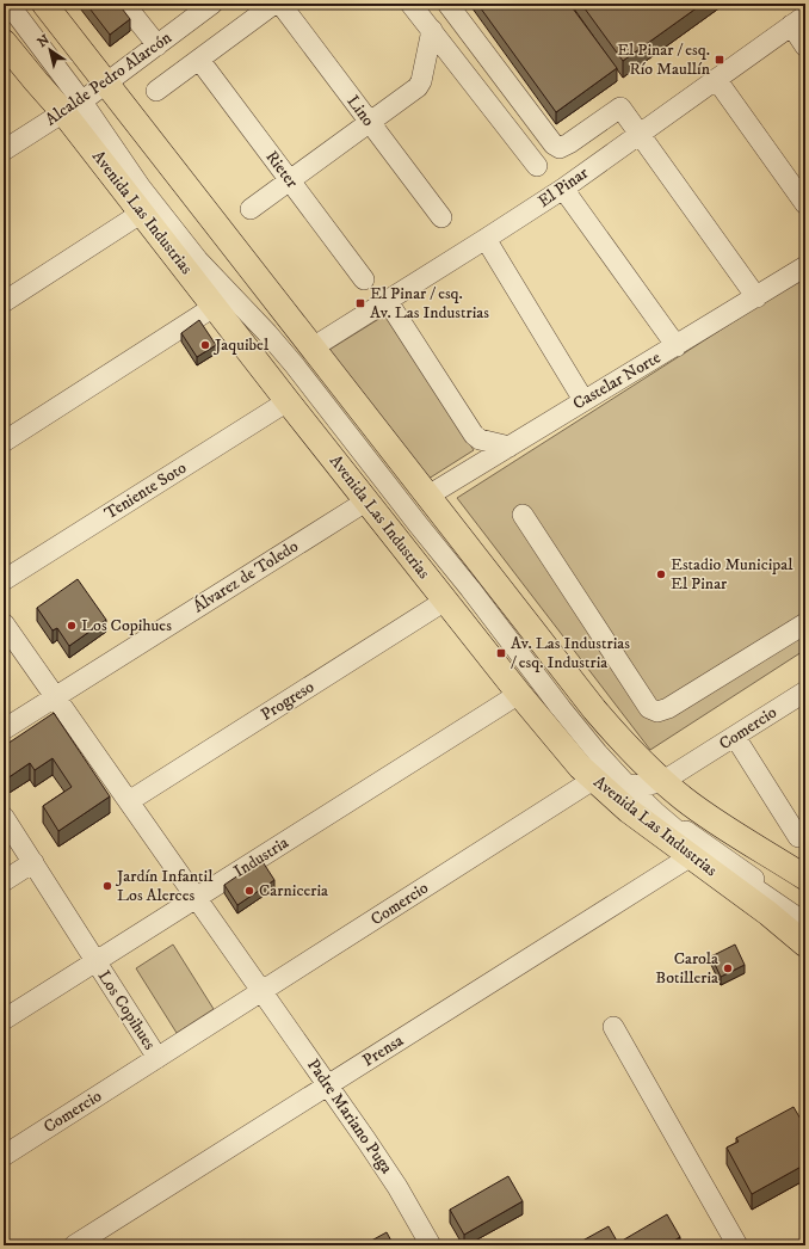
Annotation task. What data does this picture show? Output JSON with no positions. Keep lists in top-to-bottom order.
{
  "streets": {
    "main road": ["Avenida Las Industrias"],
    "street": [
      "Alcalde Pedro Alarcón",
      "Lino",
      "Rieter",
      "El Pinar",
      "Castelar Norte",
      "Teniente Soto",
      "Álvarez de Toledo",
      "Progreso",
      "Comercio",
      "Industria",
      "Los Copihues",
      "Prensa",
      "Padre Mariano Puga"
    ]
  },
  "crossings": [
    ["Alcalde Pedro Alarcón", "Avenida Las Industrias"],
    ["El Pinar", "Avenida Las Industrias"],
    ["Avenida Las Industrias", "Castelar Norte"],
    ["Avenida Las Industrias", "Teniente Soto"],
    ["Avenida Las Industrias", "Álvarez de Toledo"],
    ["Avenida Las Industrias", "Progreso"],
    ["Avenida Las Industrias", "Comercio"],
    ["Avenida Las Industrias", "Industria"],
    ["Avenida Las Industrias", "Prensa"],
    ["Comercio", "Los Copihues"],
    ["Comercio", "Padre Mariano Puga"],
    ["Industria", "Los Copihues"],
    ["Prensa", "Padre Mariano Puga"]
  ],
  "places": {
    "transit": ["El Pinar / esq. Río Maullín", "El Pinar / esq. Av. Las Industrias", "Av. Las Industrias / esq. Industria"],
    "other": [
      "Jaquibel",
      "Estadio Municipal El Pinar",
      "Los Copihues",
      "Jardín Infantil Los Alerces",
      "Carniceria",
      "Carola Botilleria"
    ]
  },
  "north": "top left"
}
